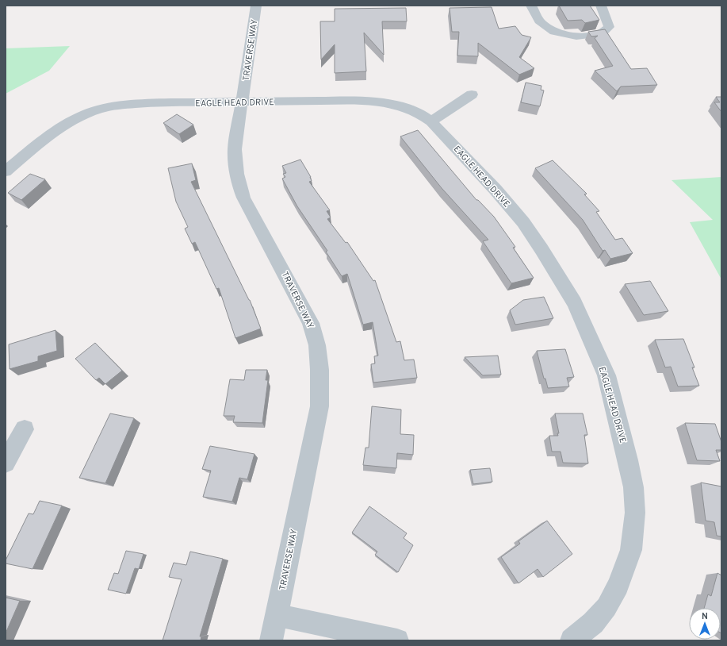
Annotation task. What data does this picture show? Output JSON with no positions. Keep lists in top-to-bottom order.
{
  "streets": {
    "street": ["TRAVERSE WAY", "EAGLE HEAD DRIVE"]
  },
  "crossings": [
    ["TRAVERSE WAY", "EAGLE HEAD DRIVE"]
  ],
  "north": "top"
}
